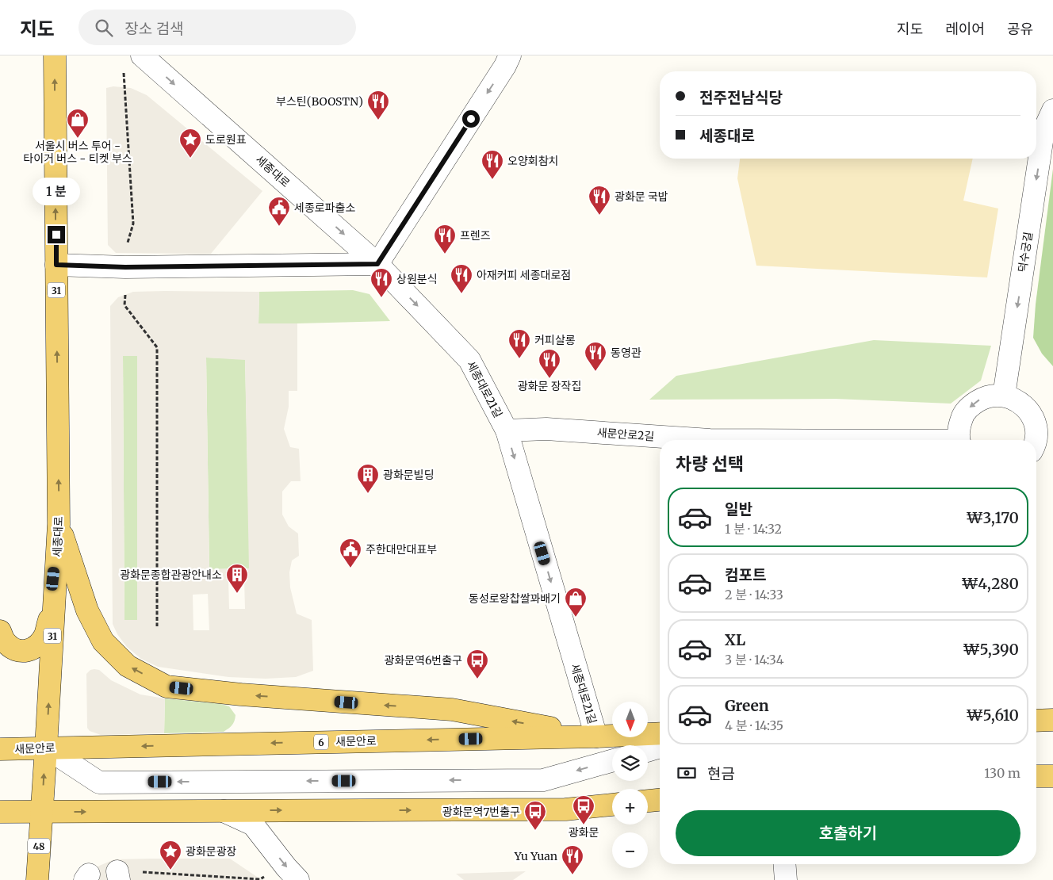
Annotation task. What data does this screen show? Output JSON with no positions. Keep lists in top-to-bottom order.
{
  "streets": {
    "main road": [
      "세종대로",
      "31",
      "새문안로",
      "6",
      "48"
    ],
    "street": ["덕수궁길", "세종대로21길", "새문안로2길"]
  },
  "crossings": [
    ["세종대로", "세종대로21길"],
    ["세종대로", "새문안로"],
    ["세종대로21길", "새문안로2길"],
    ["세종대로21길", "새문안로"]
  ],
  "one_way": ["덕수궁길", "세종대로21길"],
  "places": {
    "restaurant": [
      "부스틴(BOOSTN)",
      "오양회참치",
      "광화문 국밥",
      "프렌즈",
      "아재커피 세종대로점",
      "상원분식",
      "커피살롱",
      "동영관",
      "광화문 장작집",
      "Yu Yuan"
    ],
    "shop": ["서울시 버스 투어 - 타이거 버스 - 티켓 부스", "동성로왕찹쌀꽈배기"],
    "place": ["도로원표", "광화문광장"],
    "public building": ["세종로파출소", "주한대만대표부"],
    "building": ["광화문빌딩", "광화문종합관광안내소"],
    "bus stop": ["광화문역6번출구", "광화문", "광화문역7번출구"]
  },
  "north": "bottom",
  "page": {
    "header": "지도",
    "search": "장소 검색",
    "nav": ["지도", "레이어", "공유"],
    "banner": ["전주전남식당", "세종대로"],
    "bubble": "1 분",
    "heading": "차량 선택",
    "list": [
      {
        "name": "일반",
        "note": "1 분 · 14:32",
        "value": "₩3,170"
      },
      {
        "name": "컴포트",
        "note": "2 분 · 14:33",
        "value": "₩4,280"
      },
      {
        "name": "XL",
        "note": "3 분 · 14:34",
        "value": "₩5,390"
      },
      {
        "name": "Green",
        "note": "4 분 · 14:35",
        "value": "₩5,610"
      }
    ],
    "map_buttons": ["+", "−"],
    "pay": ["현금", "130 m"],
    "buttons": "호출하기"
  }
}
